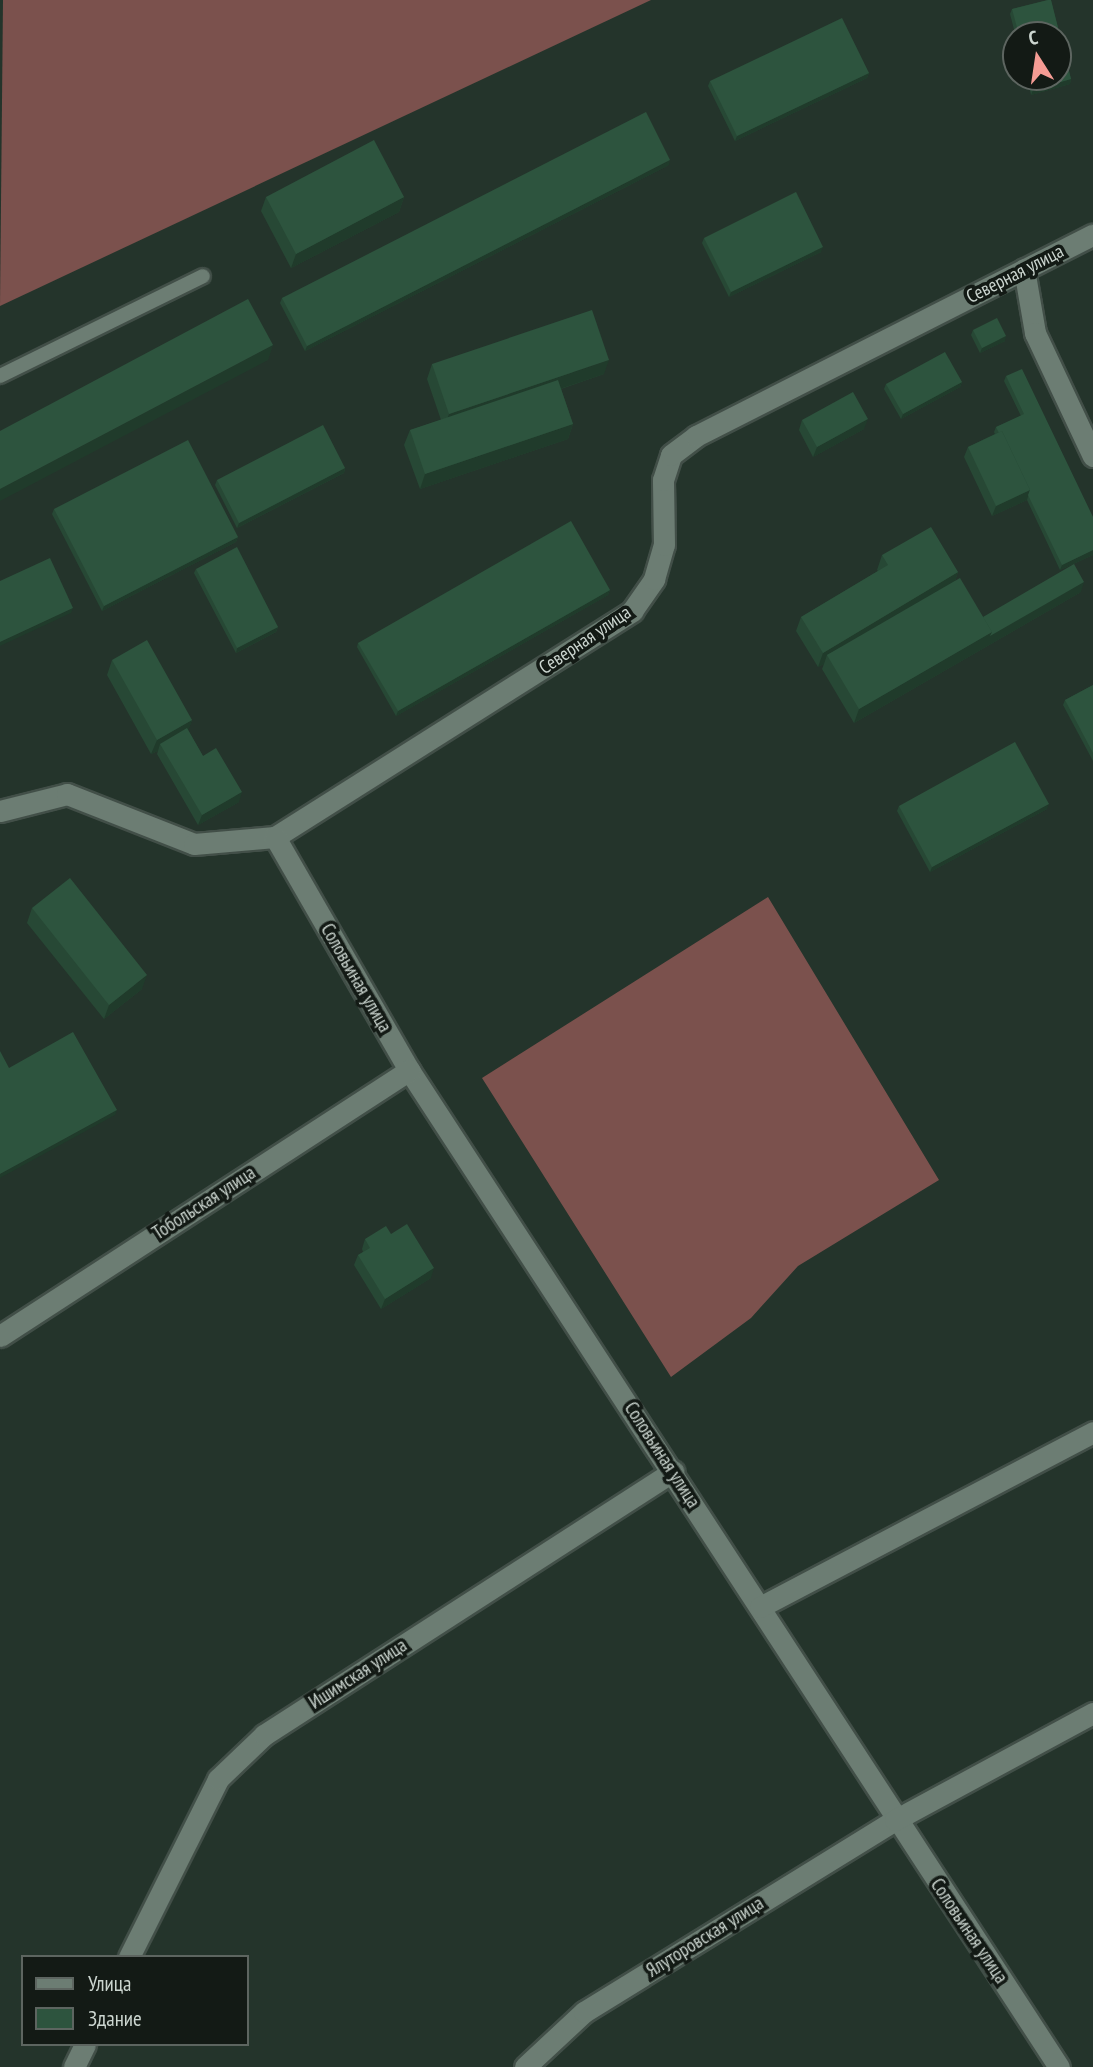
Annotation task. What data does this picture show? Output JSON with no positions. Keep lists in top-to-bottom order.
{
  "streets": {
    "street": [
      "Северная улица",
      "Соловьиная улица",
      "Тобольская улица",
      "Ишимская улица",
      "Ялуторовская улица"
    ]
  },
  "crossings": [
    ["Северная улица", "Соловьиная улица"],
    ["Соловьиная улица", "Тобольская улица"],
    ["Соловьиная улица", "Ишимская улица"],
    ["Соловьиная улица", "Ялуторовская улица"]
  ],
  "legend": ["Улица", "Здание"],
  "north": "top"
}
